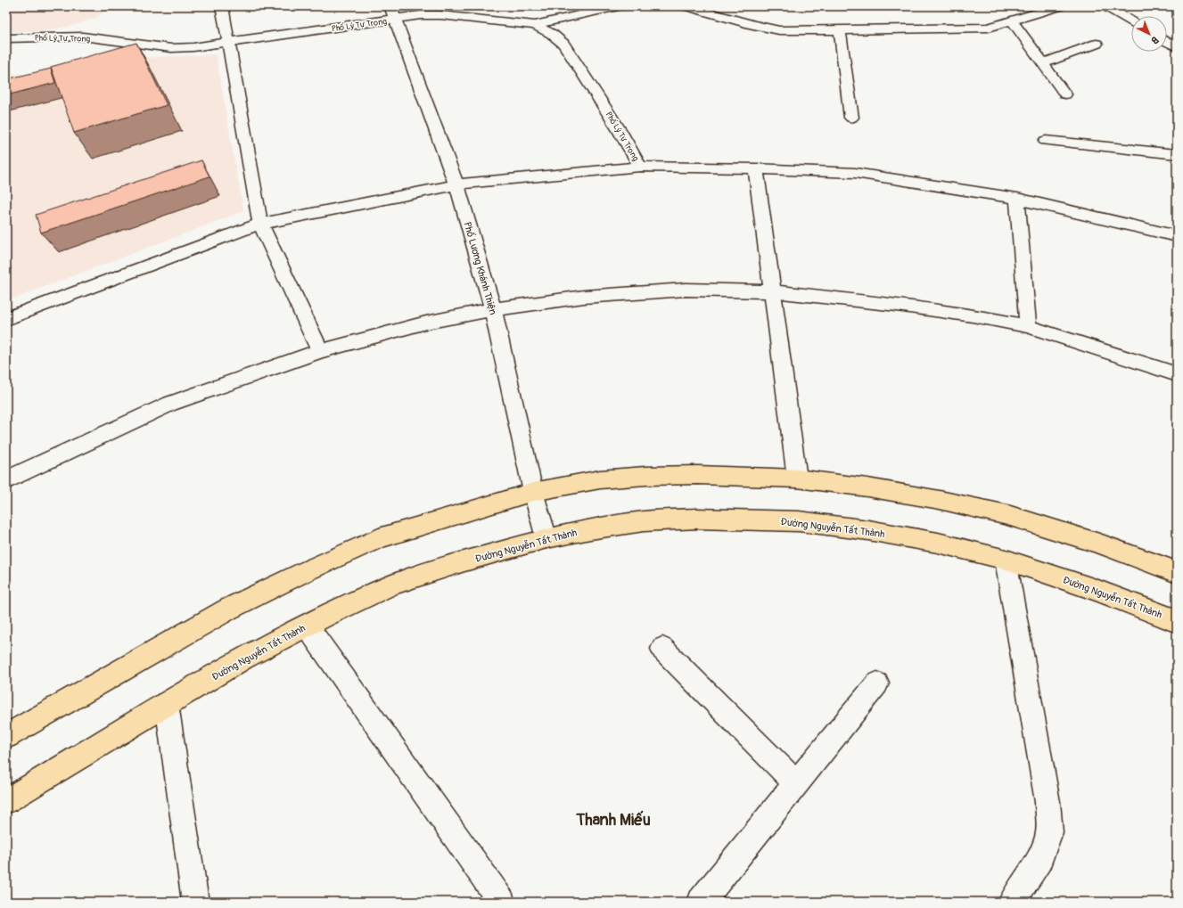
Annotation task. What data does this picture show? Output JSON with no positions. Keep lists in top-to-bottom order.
{
  "streets": {
    "main road": ["Đường Nguyễn Tất Thành"],
    "street": ["Phố Lý Tự Trọng", "Phố Lương Khánh Thiện"]
  },
  "crossings": [
    ["Phố Lý Tự Trọng", "Phố Lương Khánh Thiện"],
    ["Phố Lương Khánh Thiện", "Đường Nguyễn Tất Thành"]
  ],
  "districts": ["Thanh Miếu"],
  "north": "bottom right"
}
